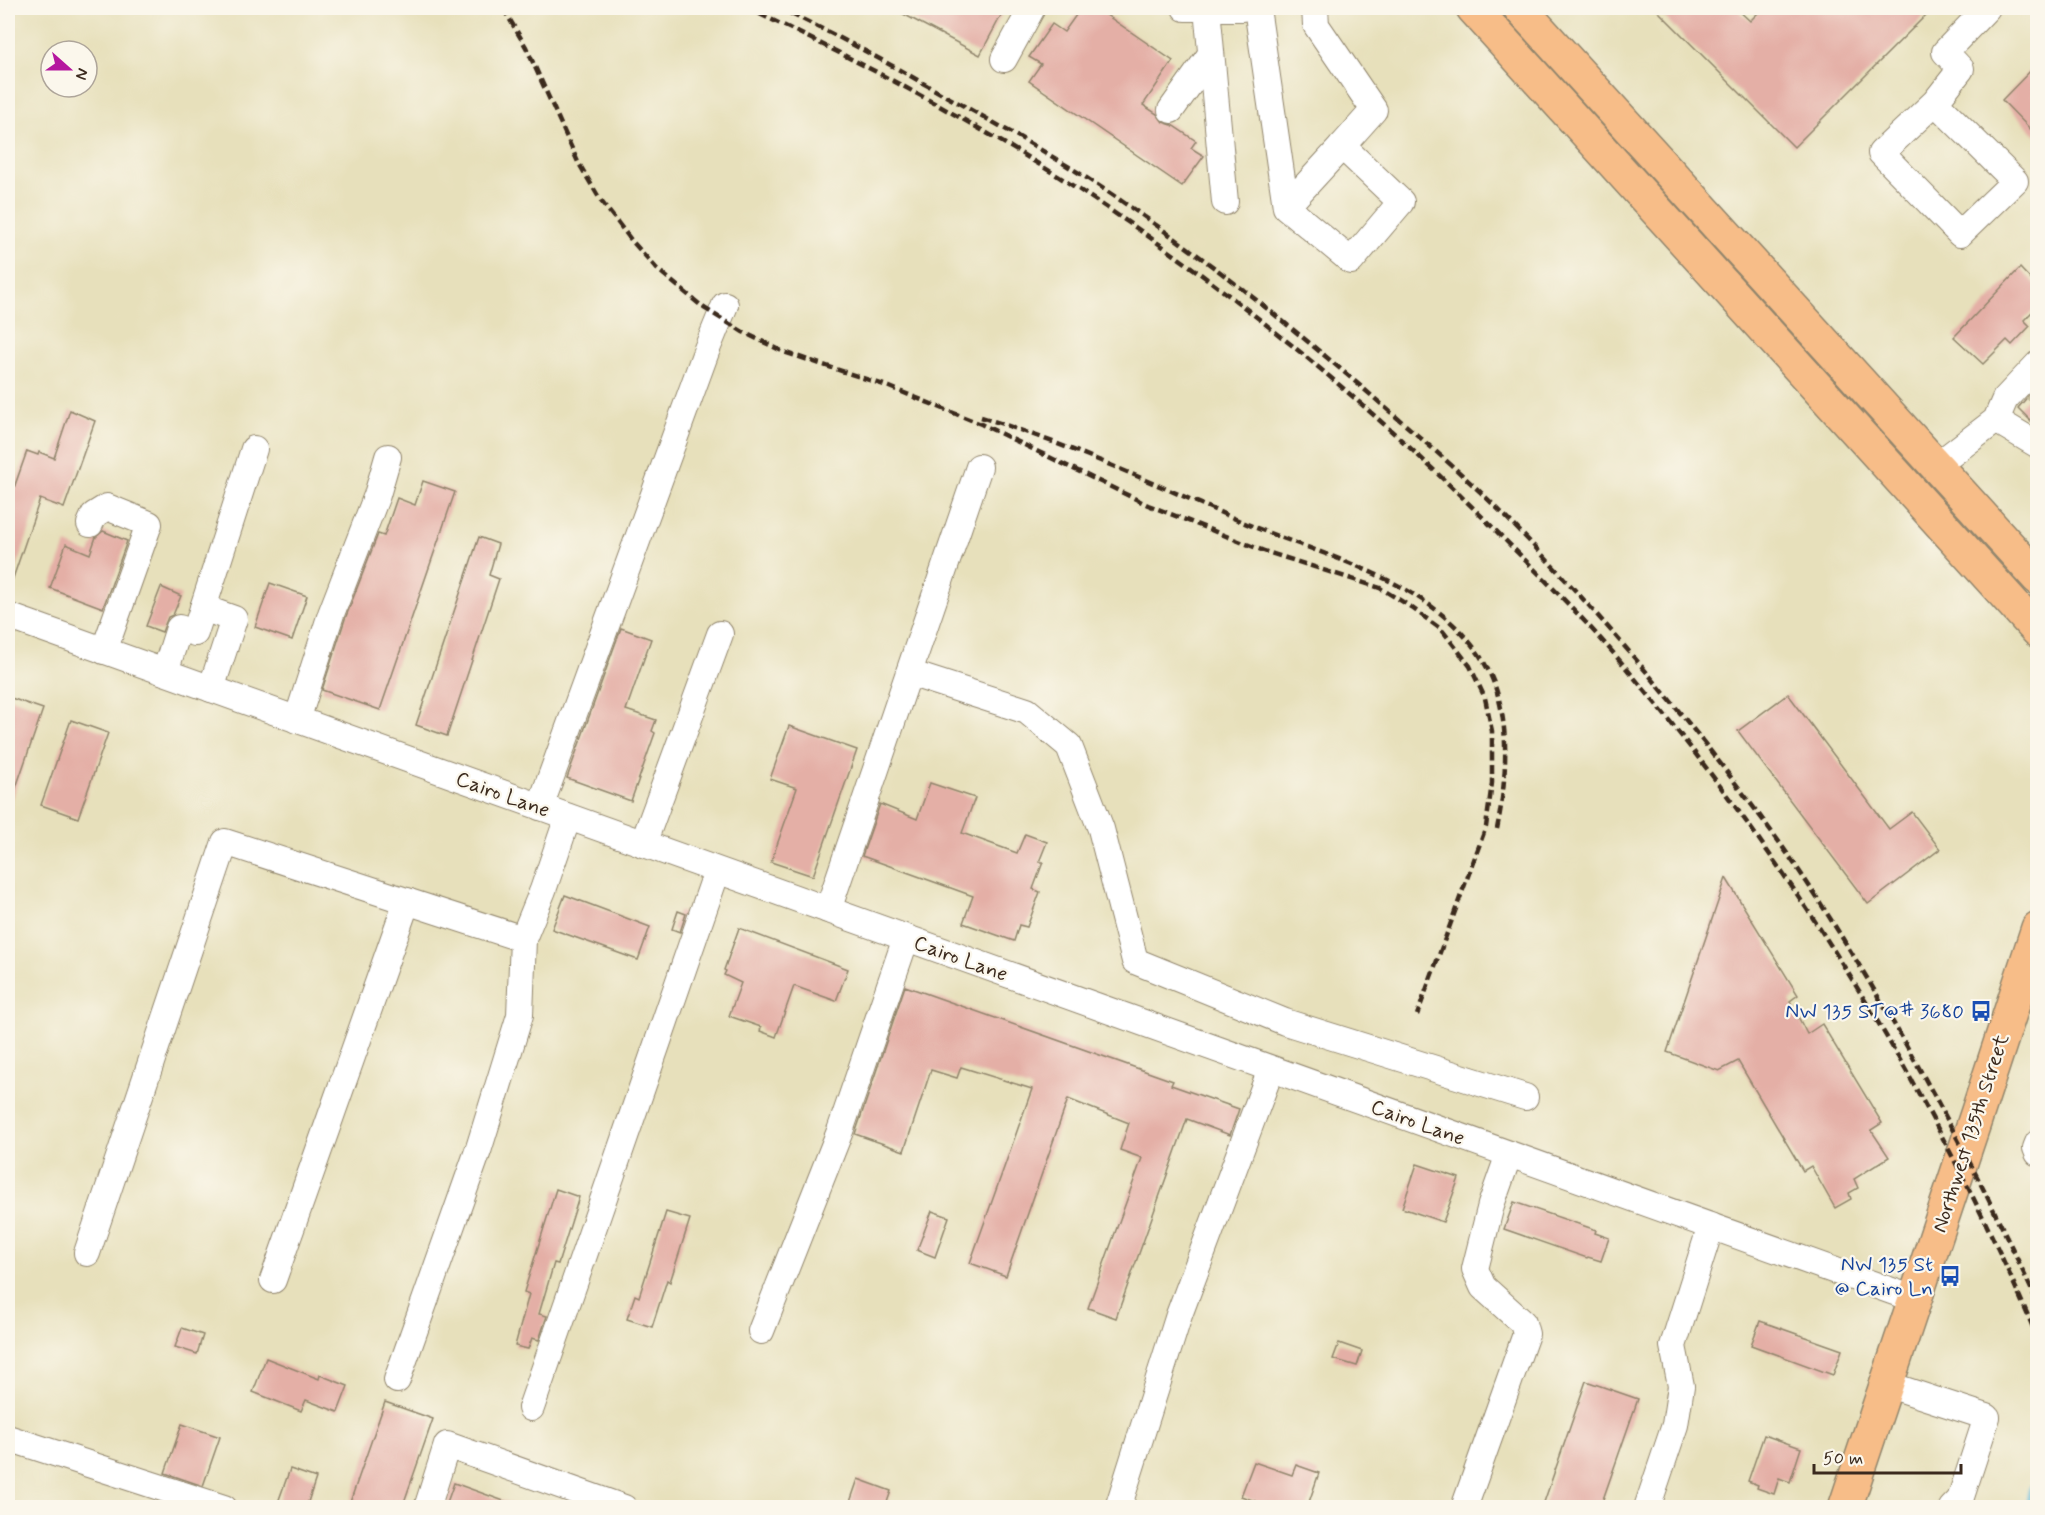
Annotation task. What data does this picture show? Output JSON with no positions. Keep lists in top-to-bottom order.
{
  "streets": {
    "main road": ["Northwest 135th Street"],
    "street": ["Cairo Lane"]
  },
  "crossings": [
    ["Cairo Lane", "Northwest 135th Street"]
  ],
  "places": {
    "bus stop": ["NW 135 ST@# 3680", "NW 135 St @ Cairo Ln"]
  },
  "scale_bar": "50 m",
  "north": "right"
}
